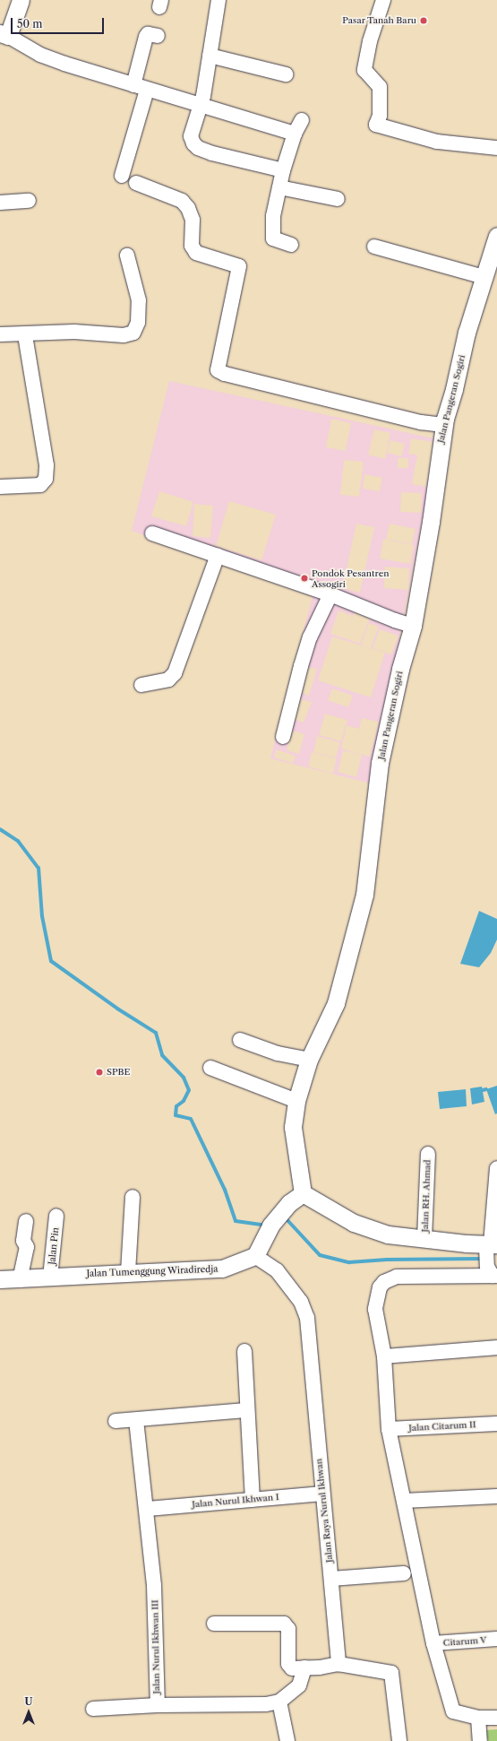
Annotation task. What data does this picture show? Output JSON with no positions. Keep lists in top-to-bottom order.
{
  "streets": {
    "street": [
      "Jalan Pangeran Sogiri",
      "Jalan RH. Ahmad",
      "Jalan Pin",
      "Jalan Tumenggung Wiradiredja",
      "Jalan Citarum II",
      "Jalan Nurul Ikhwan I",
      "Jalan Raya Nurul Ikhwan",
      "Citarum V",
      "Jalan Nurul Ikhwan III"
    ]
  },
  "crossings": [
    ["Jalan Pin", "Jalan Tumenggung Wiradiredja"],
    ["Jalan Tumenggung Wiradiredja", "Jalan Raya Nurul Ikhwan"],
    ["Jalan Nurul Ikhwan I", "Jalan Raya Nurul Ikhwan"],
    ["Jalan Nurul Ikhwan I", "Jalan Nurul Ikhwan III"]
  ],
  "places": ["Pasar Tanah Baru", "Pondok Pesantren Assogiri", "SPBE"],
  "scale_bar": "50 m",
  "north": "top"
}
